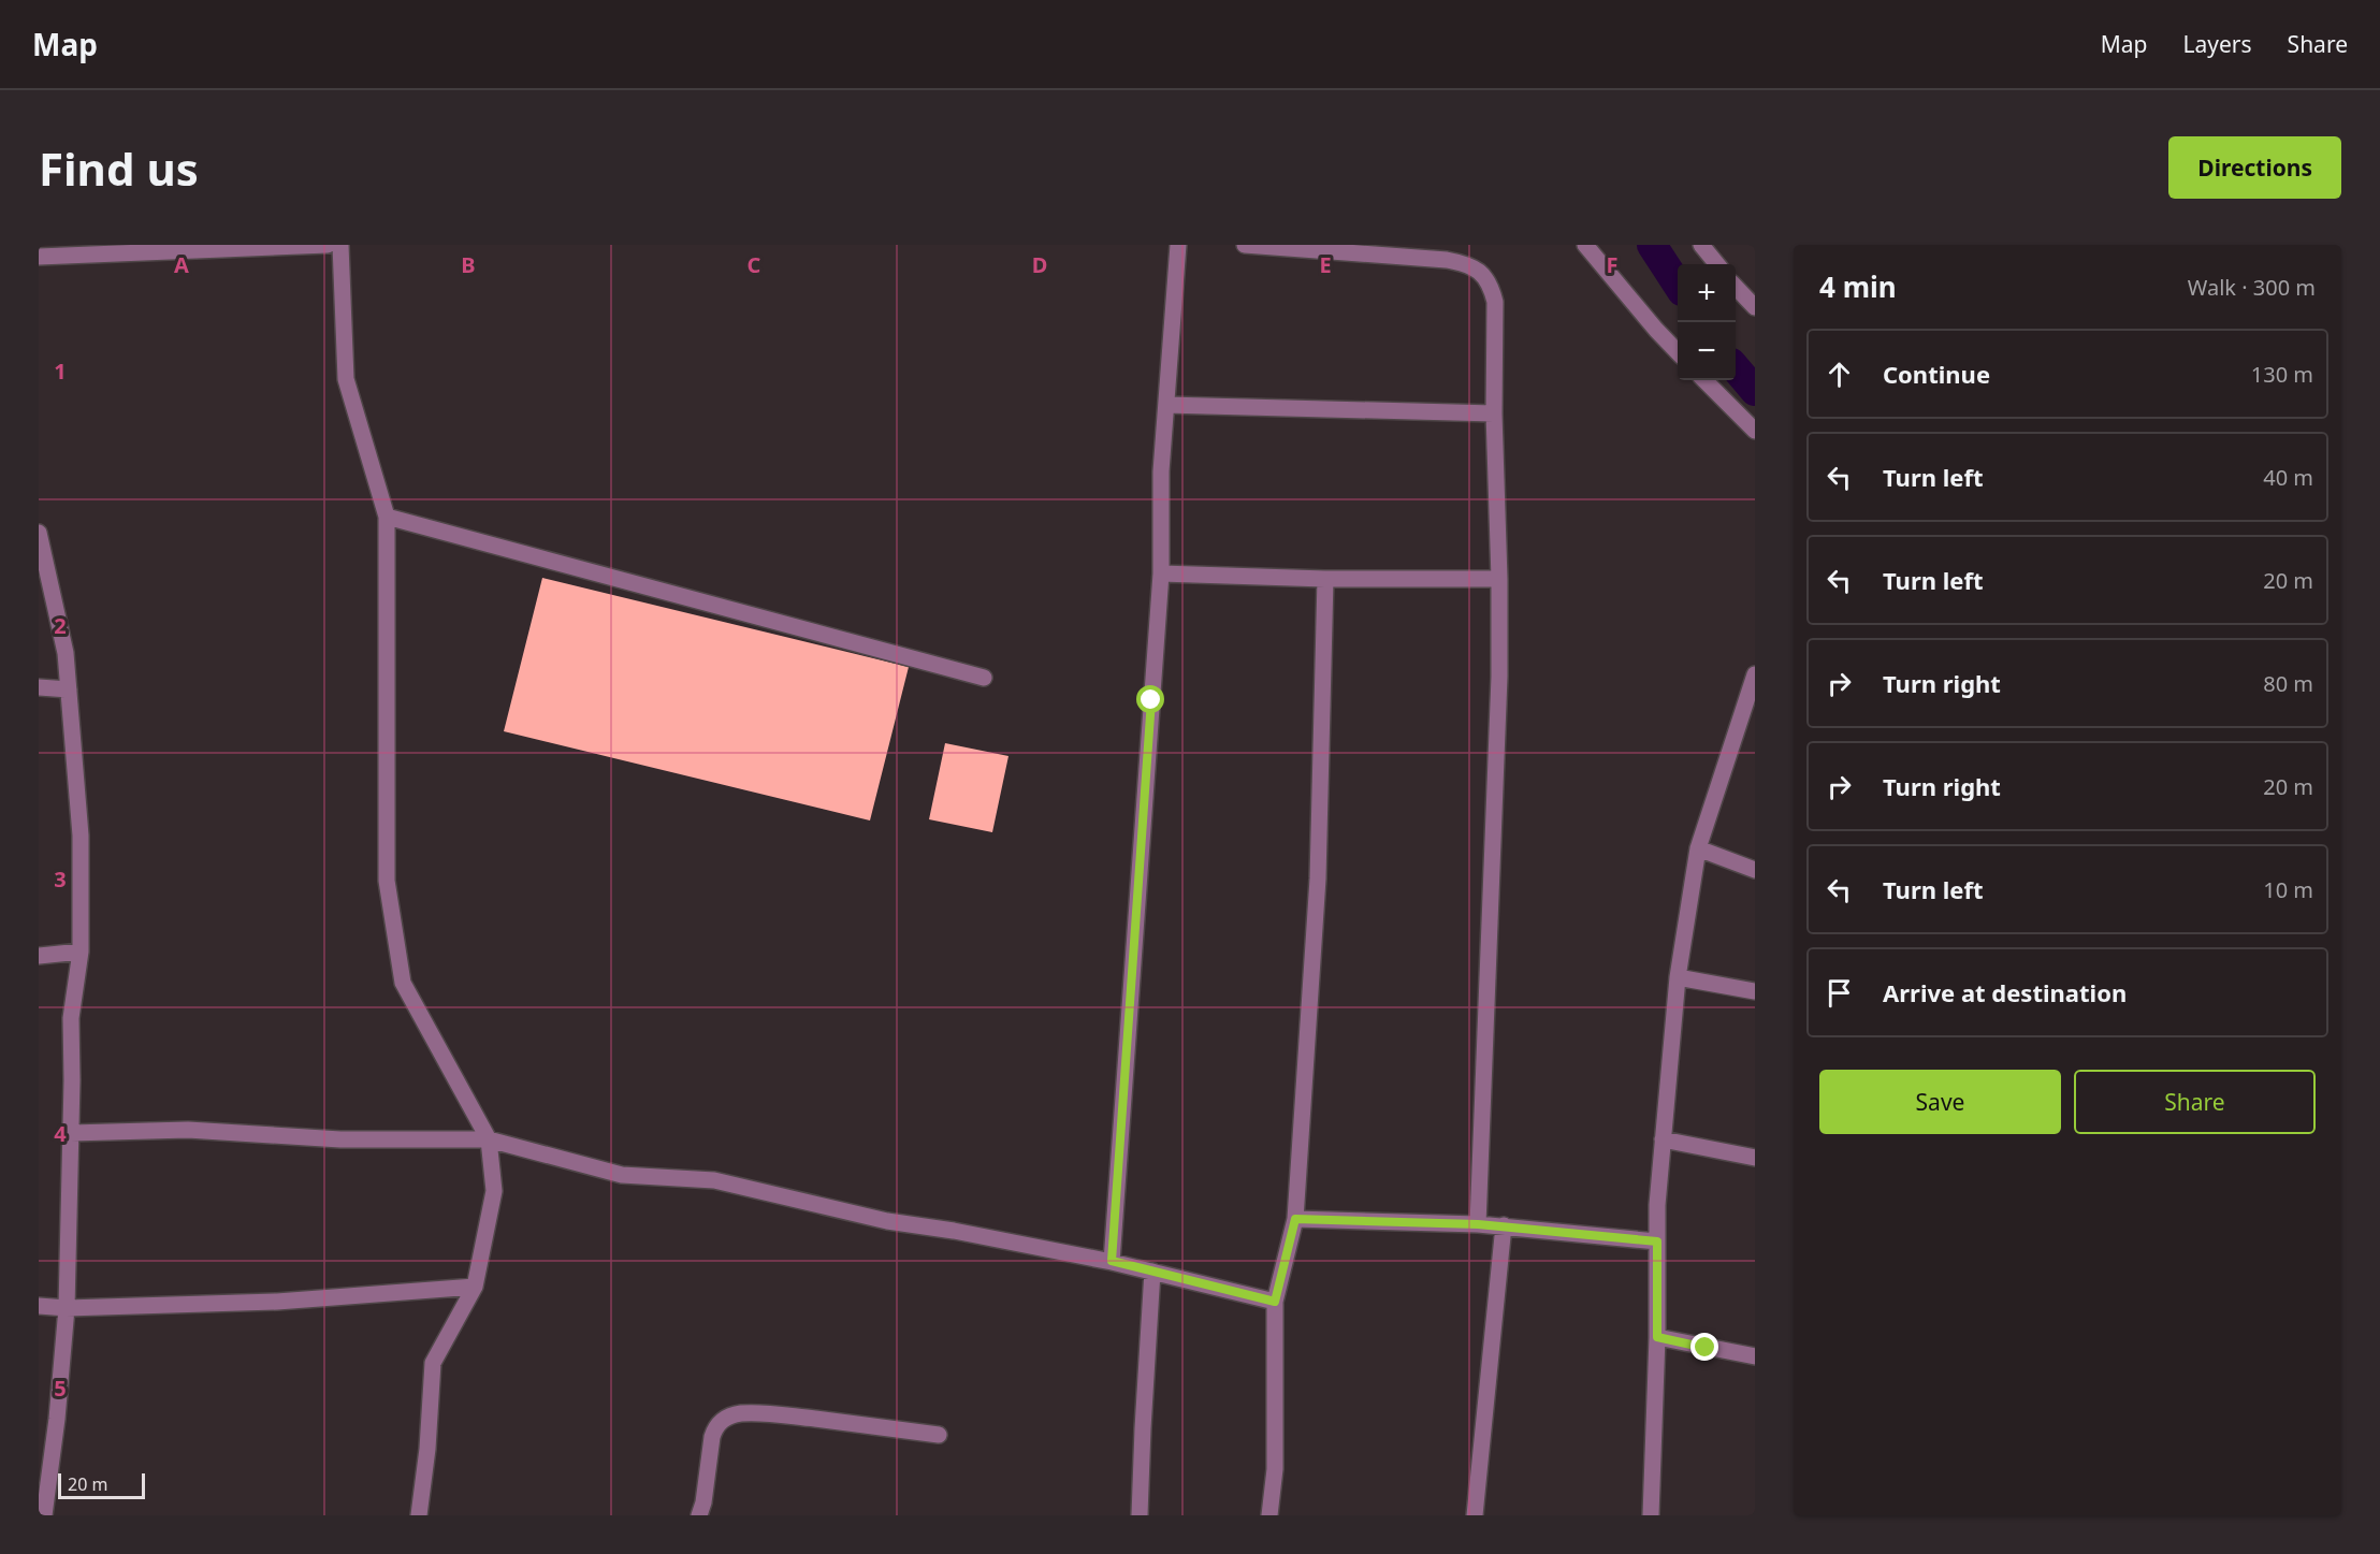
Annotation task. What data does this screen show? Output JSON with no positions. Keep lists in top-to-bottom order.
{
  "scale_bar": "20 m",
  "page": {
    "header": "Map",
    "nav": ["Map", "Layers", "Share"],
    "buttons": [
      "Directions",
      ["Save", "Share"]
    ],
    "title": "Find us",
    "heading": ["4 min", "Walk · 300 m"],
    "map_buttons": ["+", "−"],
    "list": [
      ["Continue", "130 m"],
      ["Turn left", "40 m"],
      ["Turn left", "20 m"],
      ["Turn right", "80 m"],
      ["Turn right", "20 m"],
      ["Turn left", "10 m"],
      "Arrive at destination"
    ],
    "scale": "20 m"
  },
  "grid": {
    "columns": [
      "A",
      "B",
      "C",
      "D",
      "E",
      "F"
    ],
    "rows": [
      "1",
      "2",
      "3",
      "4",
      "5"
    ]
  }
}
